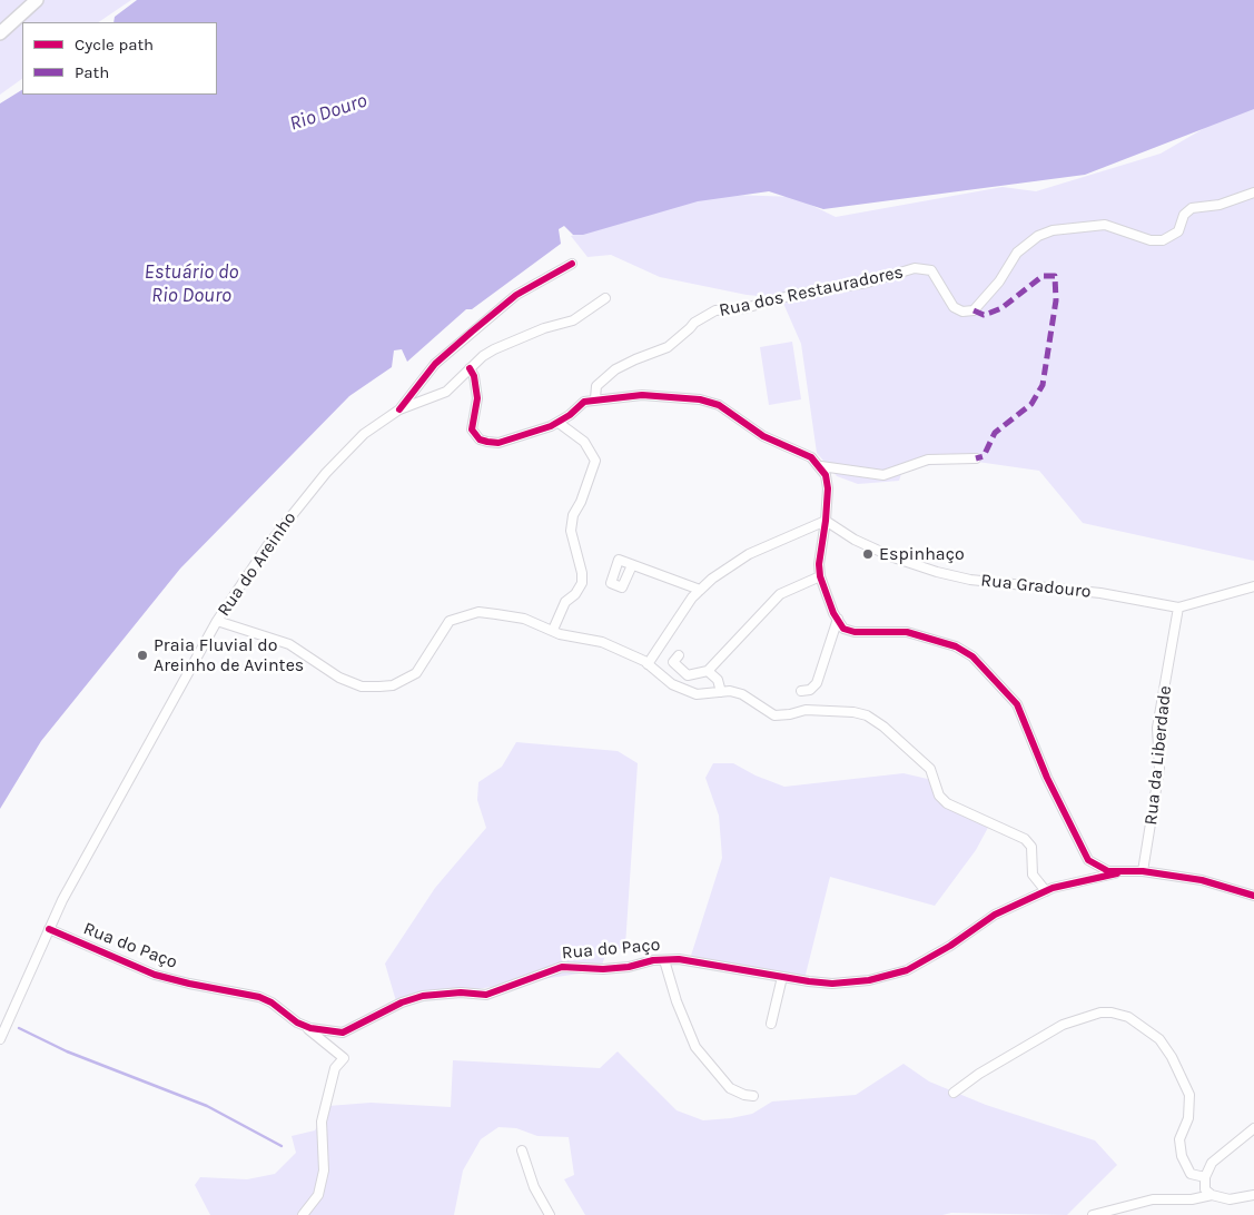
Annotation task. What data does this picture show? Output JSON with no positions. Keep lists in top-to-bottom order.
{
  "streets": {
    "street": [
      "Rua dos Restauradores",
      "Rua do Areinho",
      "Rua Gradouro",
      "Rua da Liberdade",
      "Rua do Paço"
    ]
  },
  "crossings": [
    ["Rua do Areinho", "Rua do Paço"],
    ["Rua Gradouro", "Rua da Liberdade"],
    ["Rua da Liberdade", "Rua do Paço"]
  ],
  "water": ["Rio Douro", "Estuário do Rio Douro"],
  "places": ["Espinhaço", "Praia Fluvial do Areinho de Avintes"],
  "legend": ["Cycle path", "Path"]
}
